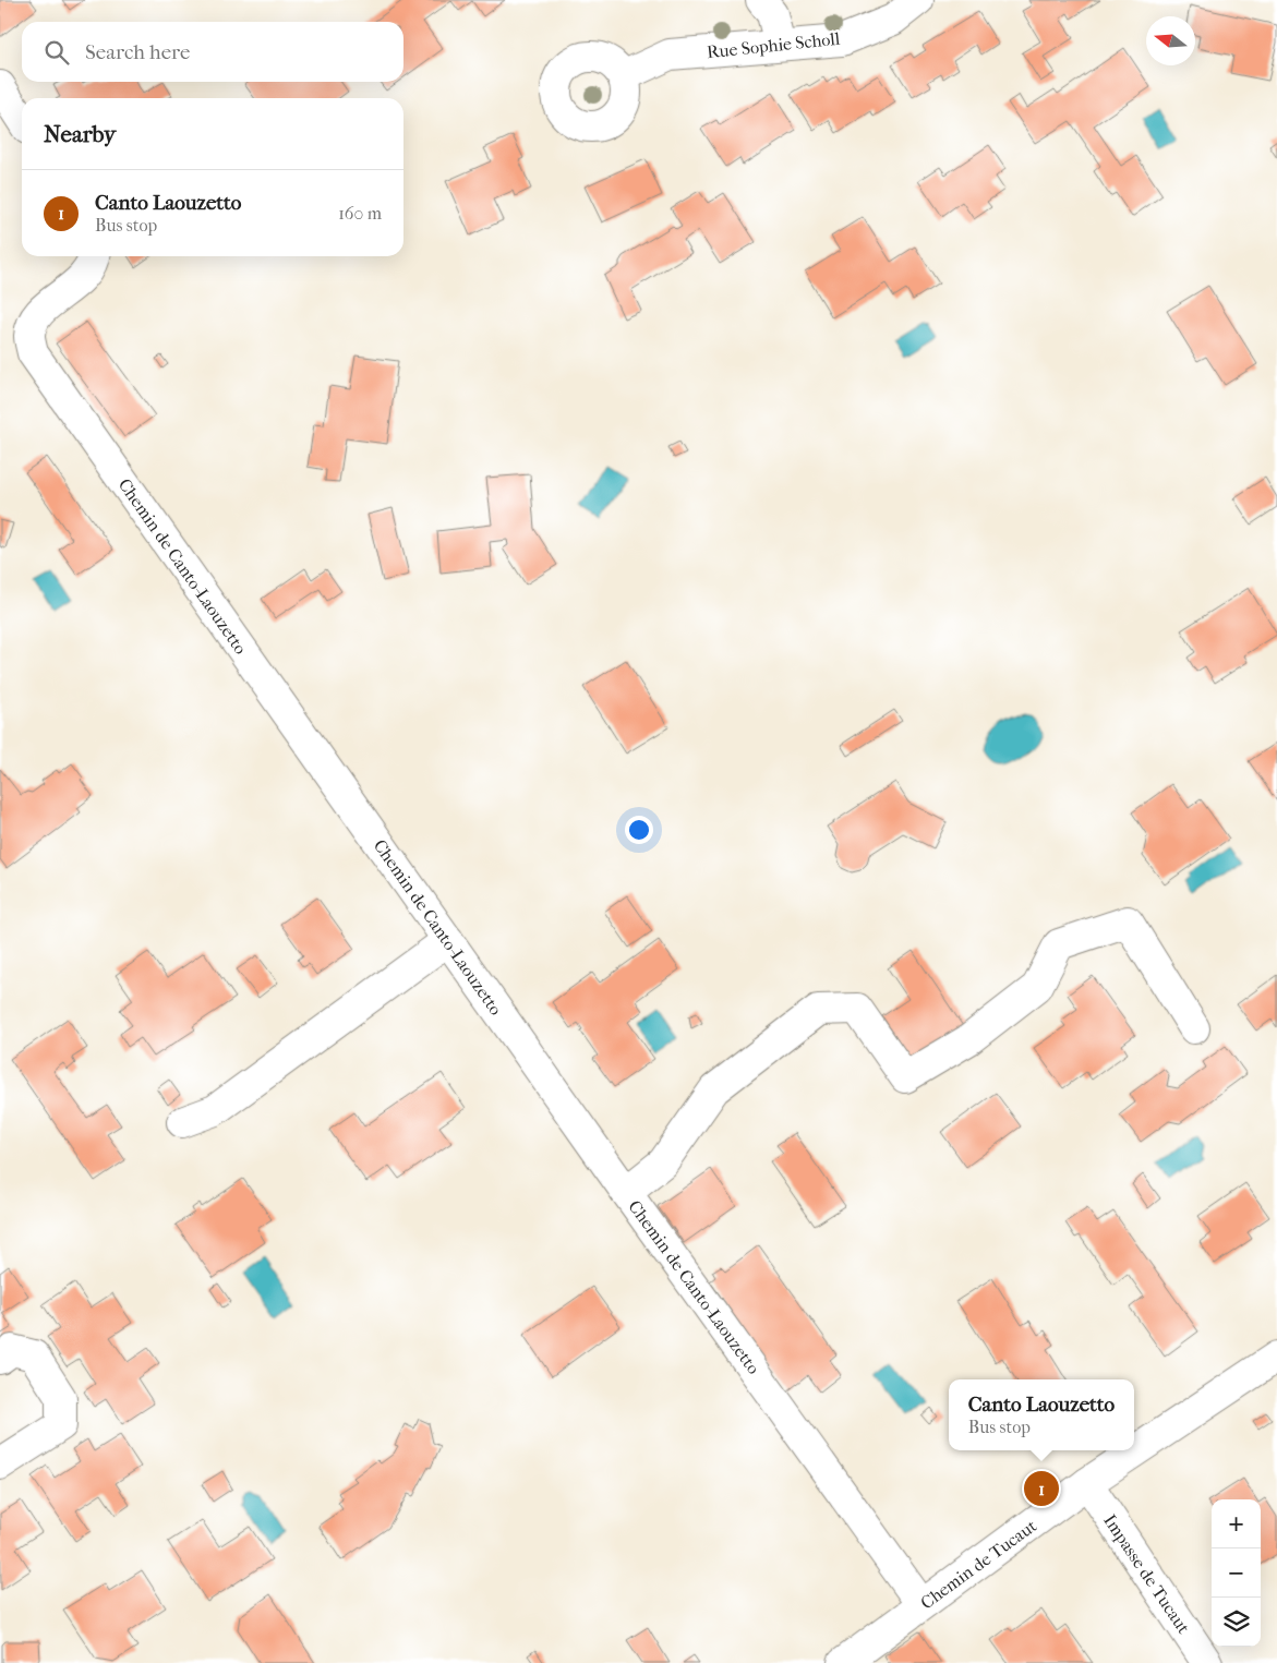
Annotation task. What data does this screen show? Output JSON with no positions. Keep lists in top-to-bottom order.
{
  "streets": {
    "street": [
      "Rue Sophie Scholl",
      "Chemin de Canto-Laouzetto",
      "Chemin de Tucaut",
      "Impasse de Tucaut"
    ]
  },
  "crossings": [
    ["Chemin de Canto-Laouzetto", "Chemin de Tucaut"],
    ["Chemin de Tucaut", "Impasse de Tucaut"]
  ],
  "north": "left",
  "page": {
    "search": "Search here",
    "heading": "Nearby",
    "list": [
      {
        "mark": "1",
        "name": "Canto Laouzetto",
        "note": "Bus stop",
        "value": "160 m"
      }
    ],
    "popup": ["Canto Laouzetto", "Bus stop"],
    "pins": "1",
    "map_buttons": ["+", "−"]
  }
}
